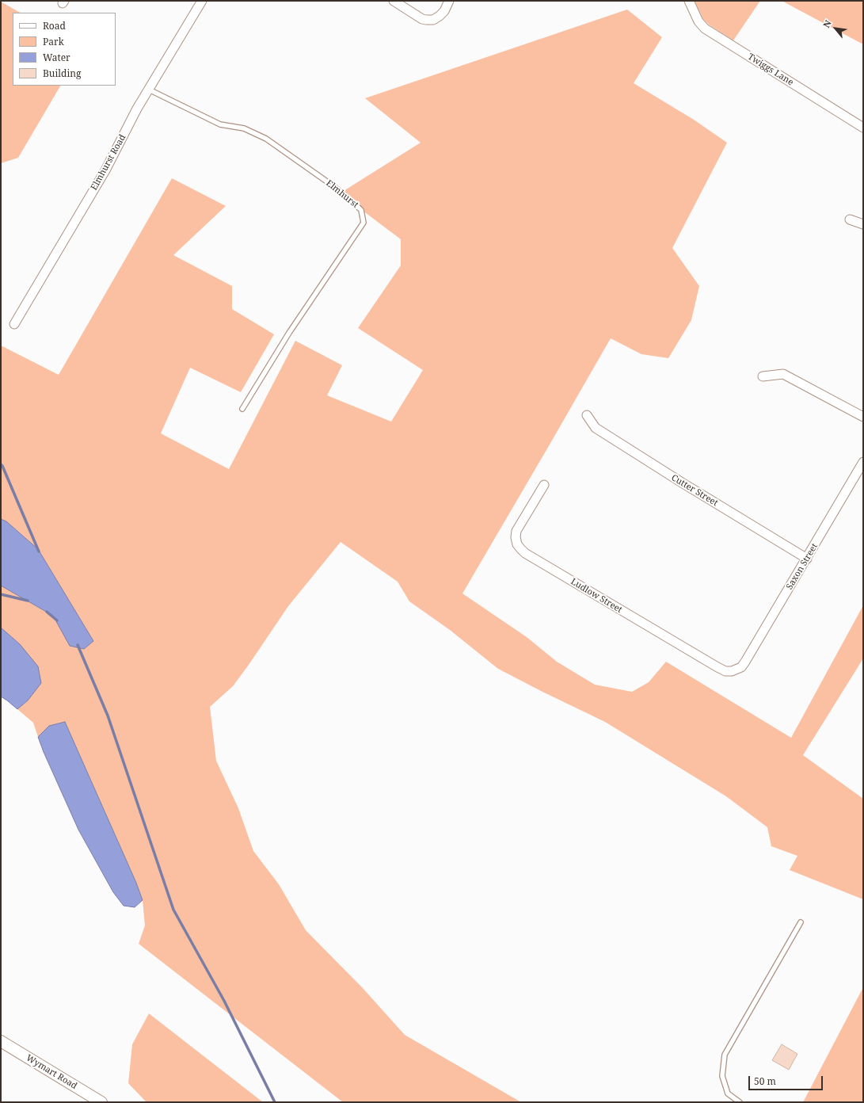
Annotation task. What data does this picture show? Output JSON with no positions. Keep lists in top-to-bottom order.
{
  "streets": {
    "street": [
      "Twiggs Lane",
      "Elmhurst Road",
      "Cutter Street",
      "Saxon Street",
      "Ludlow Street",
      "Wymart Road"
    ],
    "lane": ["Elmhurst"]
  },
  "crossings": [
    ["Elmhurst Road", "Elmhurst"],
    ["Cutter Street", "Saxon Street"],
    ["Saxon Street", "Ludlow Street"]
  ],
  "legend": [
    "Road",
    "Park",
    "Water",
    "Building"
  ],
  "scale_bar": "50 m",
  "north": "top left"
}
